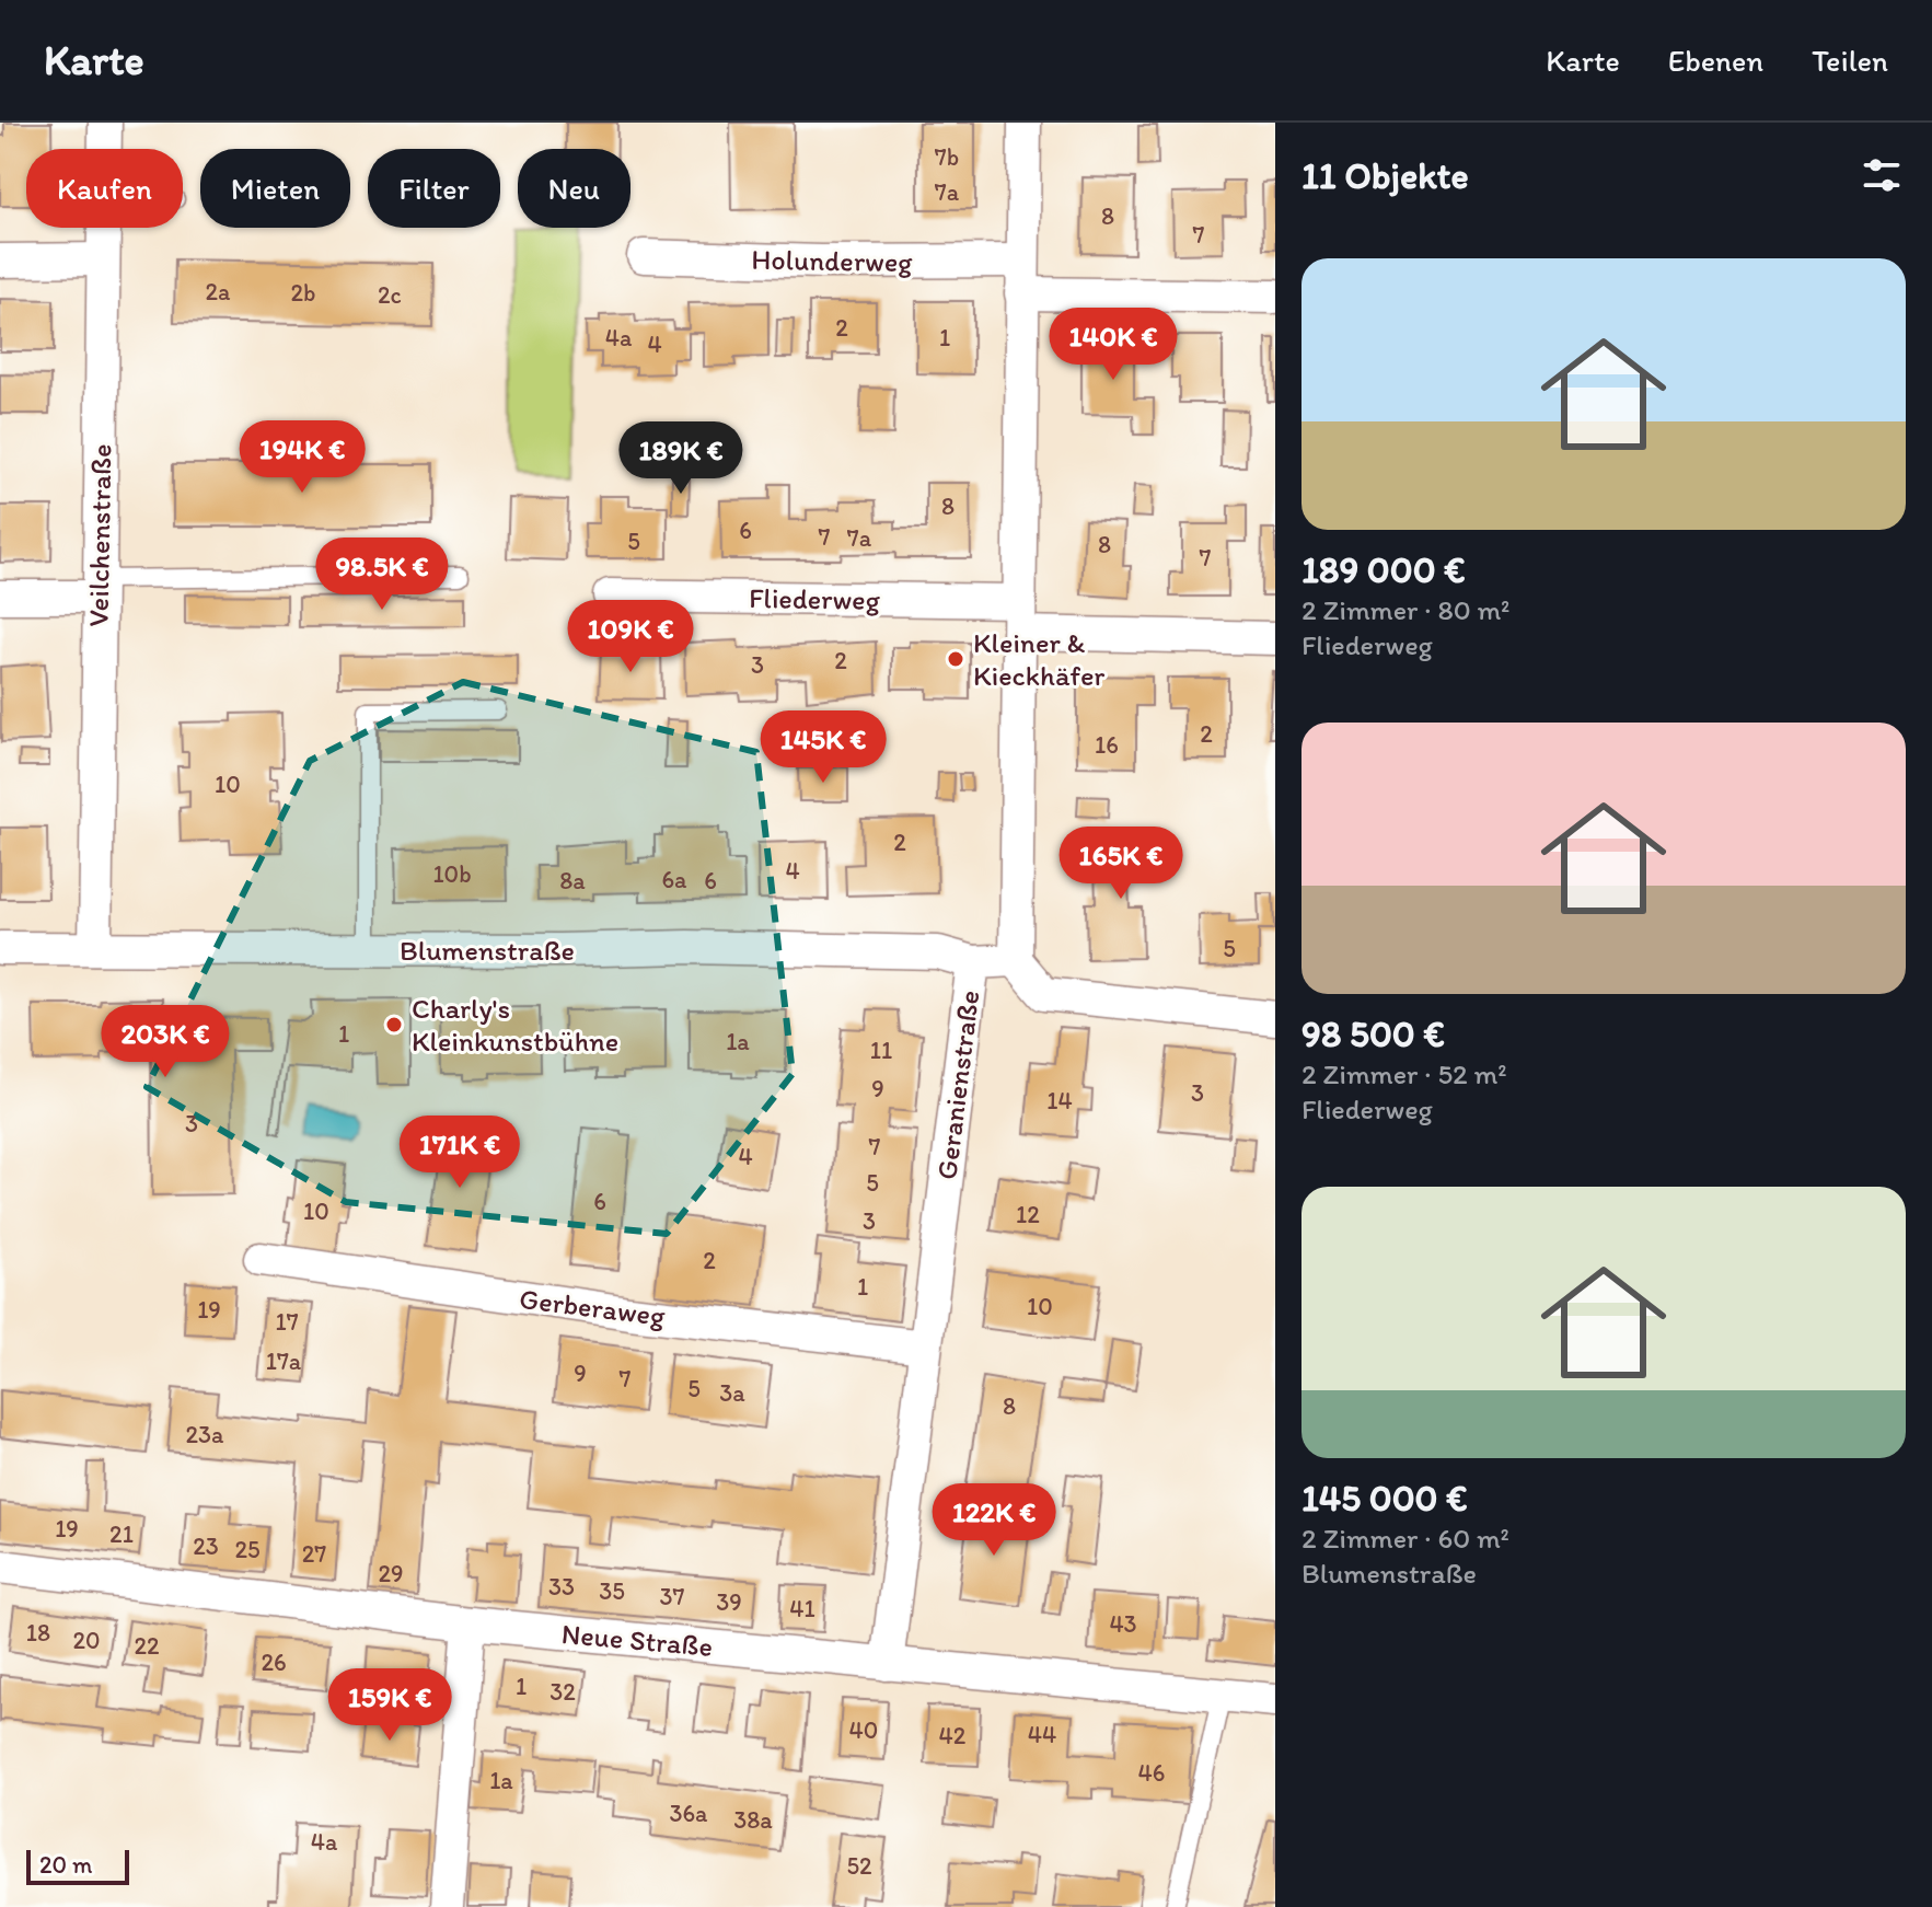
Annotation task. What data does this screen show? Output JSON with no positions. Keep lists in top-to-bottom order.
{
  "streets": {
    "street": [
      "Holunderweg",
      "Veilchenstraße",
      "Fliederweg",
      "Blumenstraße",
      "Geranienstraße",
      "Gerberaweg",
      "Neue Straße"
    ]
  },
  "crossings": [
    ["Veilchenstraße", "Blumenstraße"],
    ["Blumenstraße", "Geranienstraße"],
    ["Geranienstraße", "Gerberaweg"],
    ["Geranienstraße", "Neue Straße"]
  ],
  "places": ["Kleiner & Kieckhäfer", "Charly's Kleinkunstbühne"],
  "house_numbers": [
    "7b",
    "7a",
    "8",
    "7",
    "2a",
    "2b",
    "2c",
    "2",
    "4a",
    "1",
    "4",
    "8",
    "6",
    "7",
    "7a",
    "5",
    "8",
    "7",
    "2",
    "3",
    "2",
    "16",
    "10",
    "2",
    "4",
    "10b",
    "6a",
    "8a",
    "6",
    "5",
    "1",
    "1a",
    "11",
    "9",
    "3",
    "14",
    "3",
    "7",
    "4",
    "5",
    "6",
    "10",
    "12",
    "3",
    "2",
    "1",
    "10",
    "19",
    "17",
    "17a",
    "9",
    "7",
    "5",
    "3a",
    "8",
    "23a",
    "19",
    "21",
    "23",
    "25",
    "27",
    "29",
    "33",
    "35",
    "37",
    "39",
    "41",
    "43",
    "18",
    "20",
    "22",
    "26",
    "1",
    "32",
    "40",
    "44",
    "42",
    "46",
    "1a",
    "36a",
    "38a",
    "4a",
    "52"
  ],
  "scale_bar": "20 m",
  "page": {
    "header": "Karte",
    "nav": ["Karte", "Ebenen", "Teilen"],
    "heading": "11 Objekte",
    "chip": [
      "Kaufen",
      "Mieten",
      "Filter",
      "Neu"
    ],
    "list": [
      {
        "name": "189 000 €",
        "note": "2 Zimmer · 80 m² · Fliederweg"
      },
      {
        "name": "98 500 €",
        "note": "2 Zimmer · 52 m² · Fliederweg"
      },
      {
        "name": "145 000 €",
        "note": "2 Zimmer · 60 m² · Blumenstraße"
      }
    ],
    "price": [
      "140K €",
      "194K €",
      "189K €",
      "98.5K €",
      "109K €",
      "145K €",
      "165K €",
      "203K €",
      "171K €",
      "122K €",
      "159K €"
    ],
    "scale": "20 m"
  }
}
